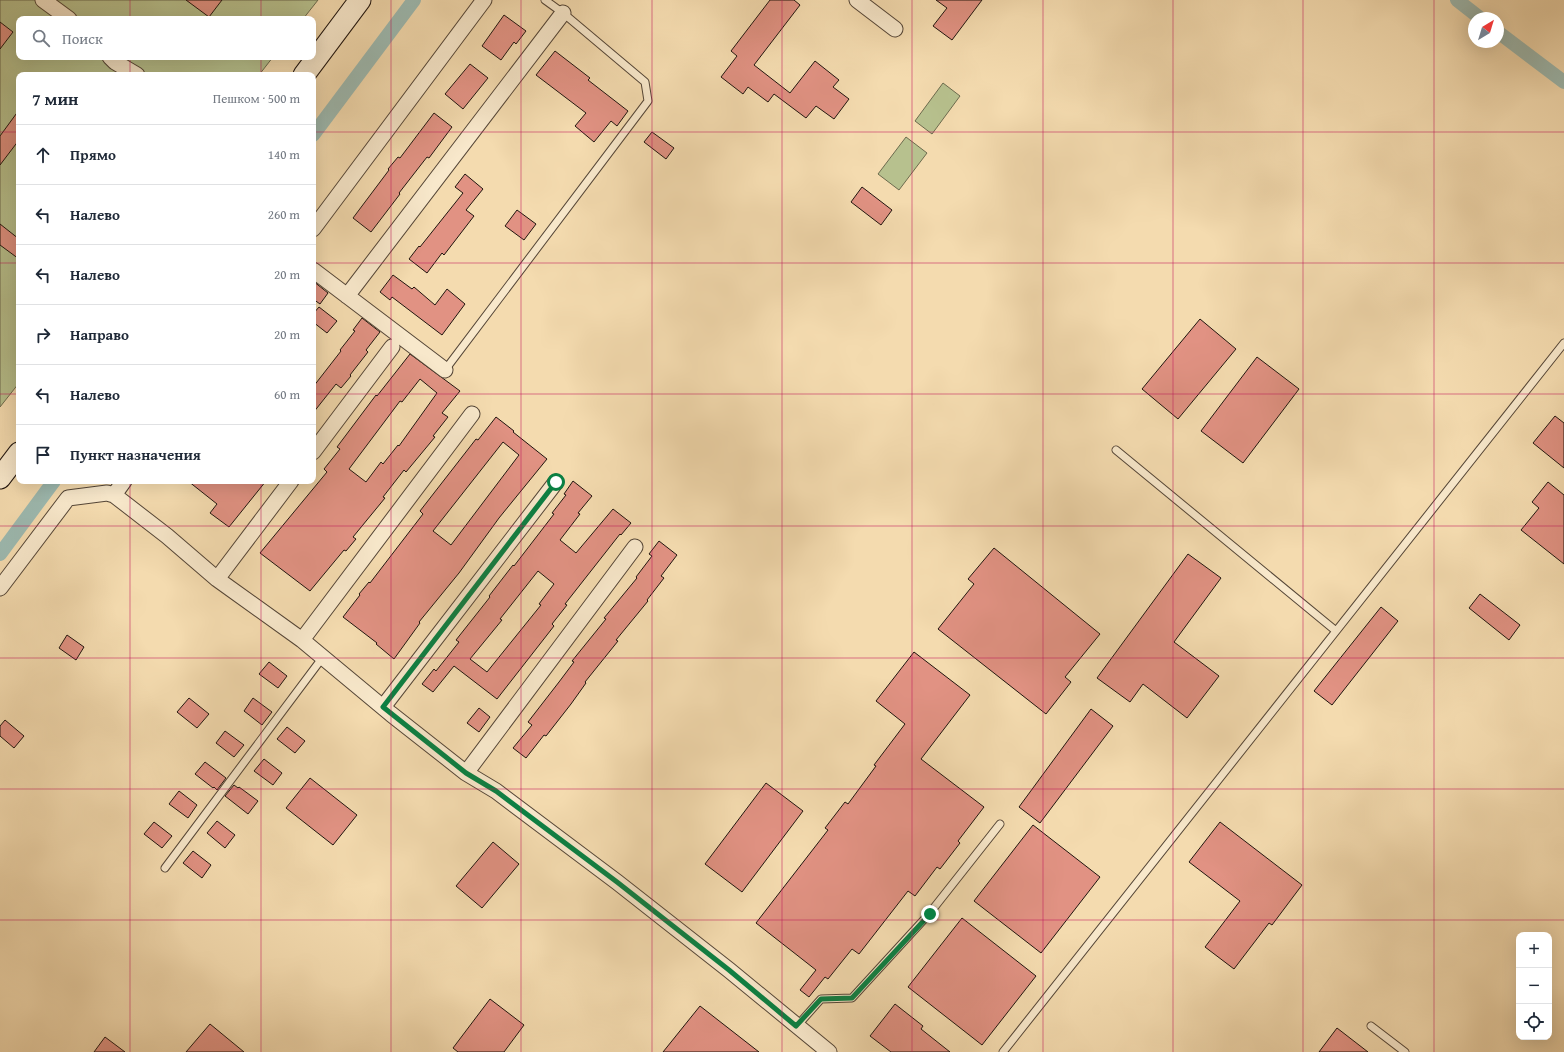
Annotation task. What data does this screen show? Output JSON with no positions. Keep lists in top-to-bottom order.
{
  "north": "top right",
  "page": {
    "search": "Поиск",
    "heading": ["7 мин", "Пешком · 500 m"],
    "list": [
      ["Прямо", "140 m"],
      ["Налево", "260 m"],
      ["Налево", "20 m"],
      ["Направо", "20 m"],
      ["Налево", "60 m"],
      "Пункт назначения"
    ],
    "map_buttons": ["+", "−"]
  }
}
